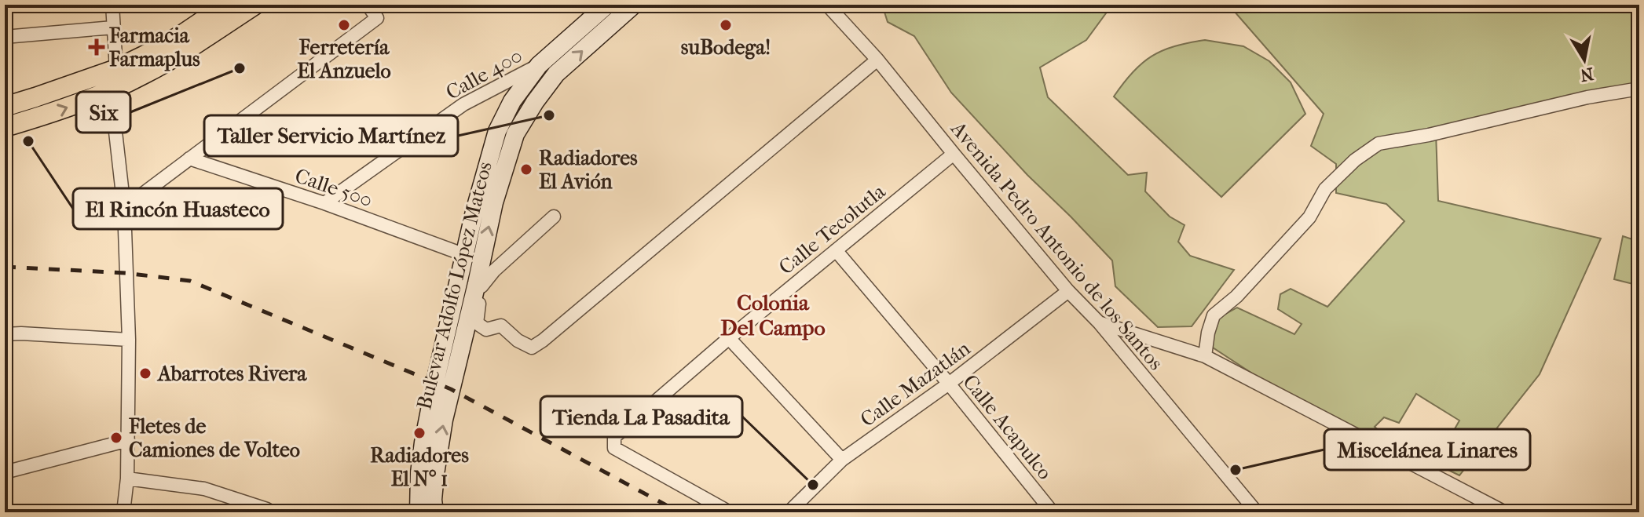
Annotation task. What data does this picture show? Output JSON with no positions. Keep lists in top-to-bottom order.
{
  "streets": {
    "main road": ["Bulevar Adolfo López Mateos"],
    "street": [
      "Calle 400",
      "Calle 500",
      "Calle Tecolutla",
      "Avenida Pedro Antonio de los Santos",
      "Calle Mazatlán",
      "Calle Acapulco"
    ]
  },
  "crossings": [
    ["Calle 400", "Calle 500"],
    ["Calle 400", "Bulevar Adolfo López Mateos"],
    ["Calle 500", "Bulevar Adolfo López Mateos"],
    ["Calle Tecolutla", "Avenida Pedro Antonio de los Santos"],
    ["Calle Tecolutla", "Calle Acapulco"],
    ["Avenida Pedro Antonio de los Santos", "Calle Mazatlán"],
    ["Calle Mazatlán", "Calle Acapulco"]
  ],
  "districts": ["Colonia Del Campo"],
  "places": {
    "other": [
      "Ferretería El Anzuelo",
      "suBodega!",
      "Six",
      "Taller Servicio Martínez",
      "El Rincón Huasteco",
      "Radiadores El Avión",
      "Abarrotes Rivera",
      "Radiadores El N° 1",
      "Fletes de Camiones de Volteo",
      "Miscelánea Linares",
      "Tienda La Pasadita"
    ],
    "health": ["Farmacia Farmaplus"]
  },
  "north": "bottom"
}
